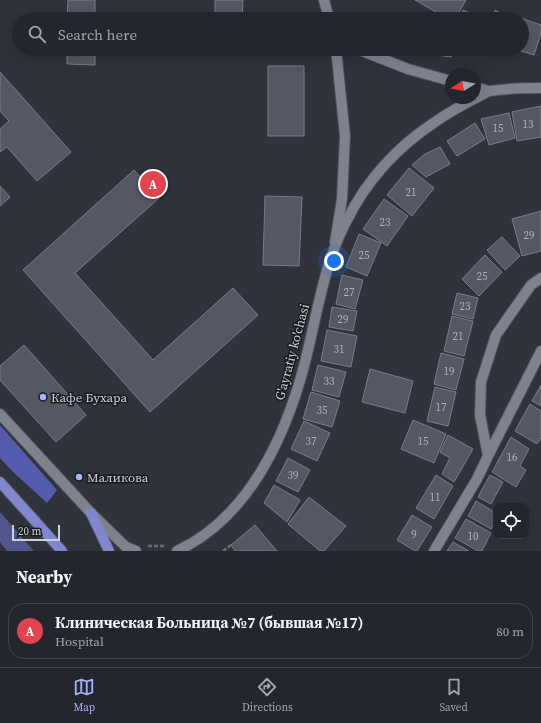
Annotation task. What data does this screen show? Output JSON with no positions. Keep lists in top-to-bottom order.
{
  "streets": {
    "street": ["G'ayratiy ko'chasi"]
  },
  "places": ["Кафе Бухара", "Маликова"],
  "house_numbers": [
    "13",
    "15",
    "21",
    "23",
    "29",
    "25",
    "25",
    "27",
    "23",
    "29",
    "21",
    "31",
    "19",
    "33",
    "17",
    "35",
    "37",
    "15",
    "16",
    "39",
    "11",
    "9",
    "10"
  ],
  "scale_bar": "20 m",
  "north": "left",
  "page": {
    "search": "Search here",
    "pins": "A",
    "scale": "20 m",
    "heading": "Nearby",
    "list": [
      {
        "mark": "A",
        "name": "Клиническая Больница №7 (бывшая №17)",
        "note": "Hospital",
        "value": "80 m"
      }
    ],
    "nav": ["Map", "Directions", "Saved"]
  }
}
